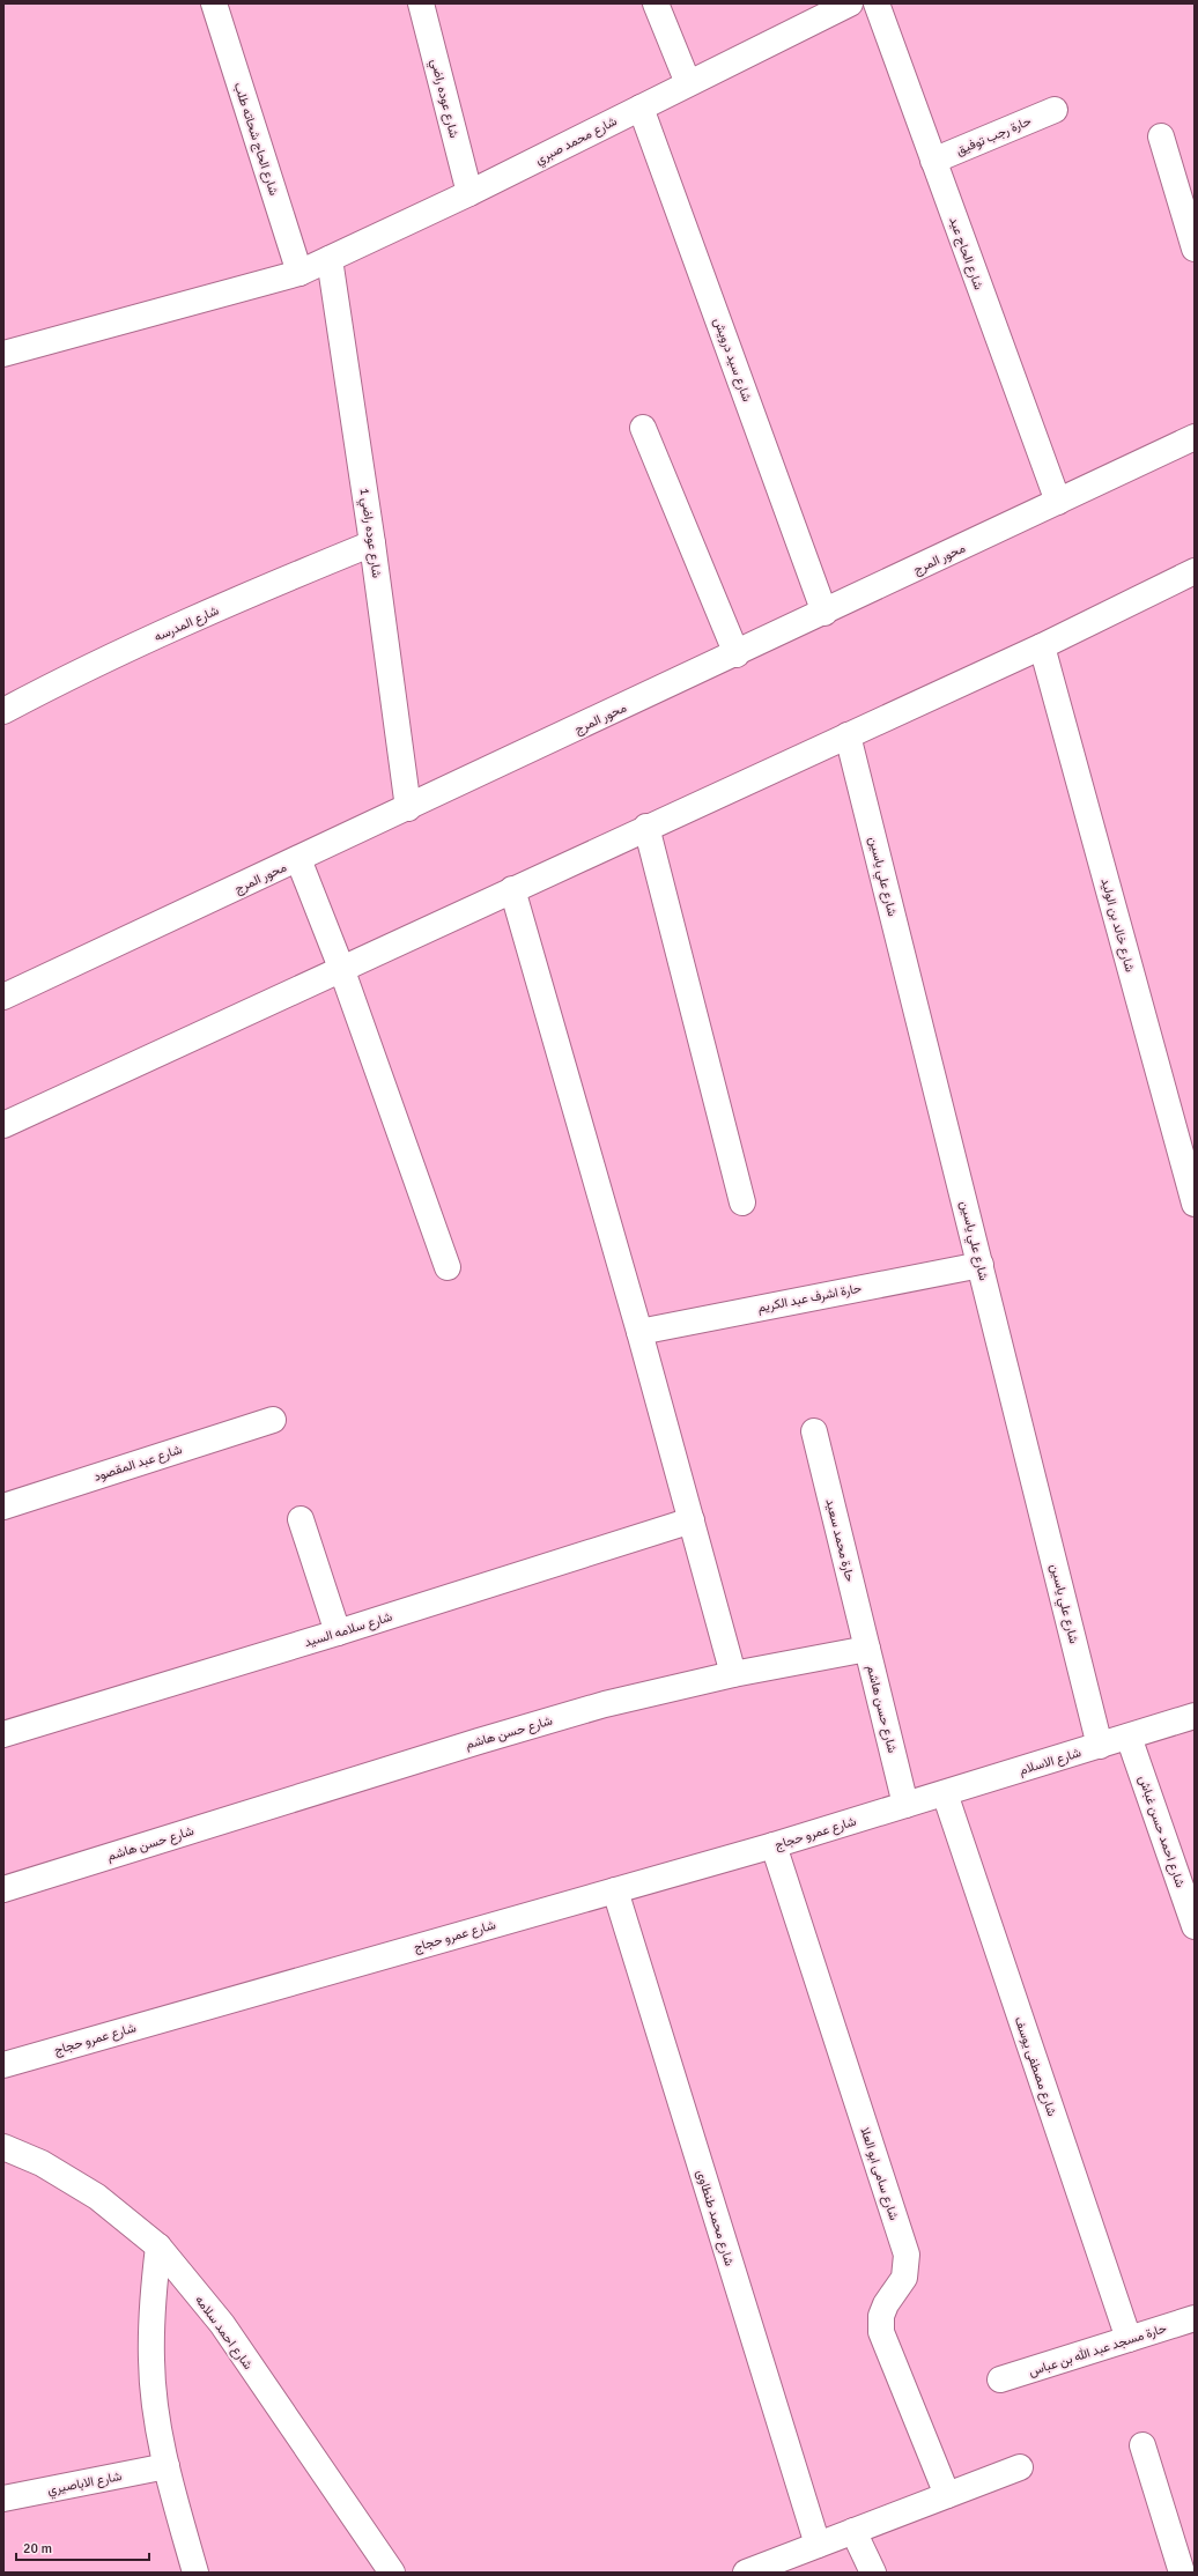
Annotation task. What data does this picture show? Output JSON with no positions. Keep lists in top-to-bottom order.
{
  "streets": {
    "street": [
      "شارع عوده راضي",
      "حارة رجب توفيق",
      "شارع الحاج شحاته طلب",
      "شارع محمد صبري",
      "شارع الحاج عيد",
      "شارع سيد درويش",
      "شارع عوده راضي 1",
      "محور المرج",
      "شارع المدرسه",
      "شارع علي ياسين",
      "شارع خالد بن الوليد",
      "حارة اشرف عبد الكريم",
      "شارع عبد المقصود",
      "حارة محمد سعيد",
      "شارع سلامه السيد",
      "شارع حسن هاشم",
      "شارع الاسلام",
      "شارع احمد حسن غباش",
      "شارع عمرو حجاج",
      "شارع مصطفى يوسف",
      "شارع سامى ابو العلا",
      "شارع محمد طنطاوى",
      "شارع احمد سلامه",
      "حارة مسجد عبد الله بن عباس",
      "شارع الاباصيري"
    ]
  },
  "crossings": [
    ["شارع عوده راضي", "شارع محمد صبري"],
    ["حارة رجب توفيق", "شارع الحاج عيد"],
    ["شارع الحاج شحاته طلب", "شارع محمد صبري"],
    ["شارع محمد صبري", "شارع سيد درويش"],
    ["شارع محمد صبري", "شارع عوده راضي 1"],
    ["شارع الحاج عيد", "محور المرج"],
    ["شارع سيد درويش", "محور المرج"],
    ["شارع عوده راضي 1", "محور المرج"],
    ["شارع عوده راضي 1", "شارع المدرسه"],
    ["شارع علي ياسين", "حارة اشرف عبد الكريم"],
    ["شارع علي ياسين", "شارع الاسلام"],
    ["حارة محمد سعيد", "شارع حسن هاشم"],
    ["شارع حسن هاشم", "شارع الاسلام"],
    ["شارع حسن هاشم", "شارع عمرو حجاج"],
    ["شارع الاسلام", "شارع احمد حسن غباش"],
    ["شارع الاسلام", "شارع عمرو حجاج"],
    ["شارع الاسلام", "شارع مصطفى يوسف"],
    ["شارع عمرو حجاج", "شارع سامى ابو العلا"],
    ["شارع عمرو حجاج", "شارع محمد طنطاوى"],
    ["شارع مصطفى يوسف", "حارة مسجد عبد الله بن عباس"]
  ],
  "scale_bar": "20 m"
}
